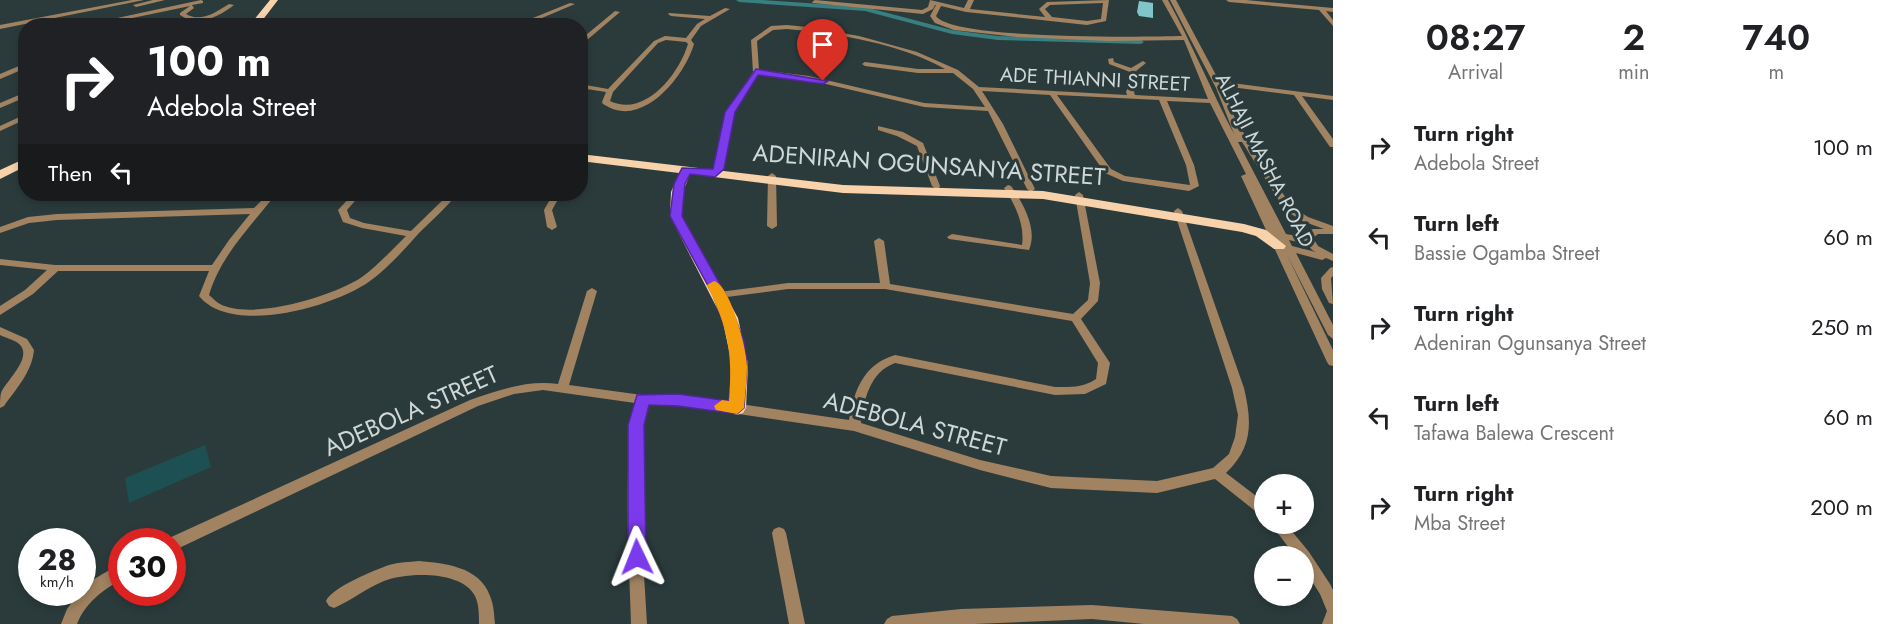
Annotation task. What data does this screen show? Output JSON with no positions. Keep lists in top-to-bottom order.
{
  "streets": {
    "main road": ["ADENIRAN OGUNSANYA STREET"],
    "street": ["ADE THIANNI STREET", "ALHAJI MASHA ROAD", "ADEBOLA STREET"]
  },
  "crossings": [
    ["ADE THIANNI STREET", "ALHAJI MASHA ROAD"]
  ],
  "page": {
    "eta": [
      "08:27",
      "Arrival",
      "2",
      "min",
      "740",
      "m"
    ],
    "turn": ["100 m", "Adebola Street"],
    "list": [
      {
        "name": "Turn right",
        "note": "Adebola Street",
        "value": "100 m"
      },
      {
        "name": "Turn left",
        "note": "Bassie Ogamba Street",
        "value": "60 m"
      },
      {
        "name": "Turn right",
        "note": "Adeniran Ogunsanya Street",
        "value": "250 m"
      },
      {
        "name": "Turn left",
        "note": "Tafawa Balewa Crescent",
        "value": "60 m"
      },
      {
        "name": "Turn right",
        "note": "Mba Street",
        "value": "200 m"
      }
    ],
    "then": "Then",
    "map_buttons": ["+", "−"],
    "speed": "28 km/h",
    "limit": "30"
  }
}
